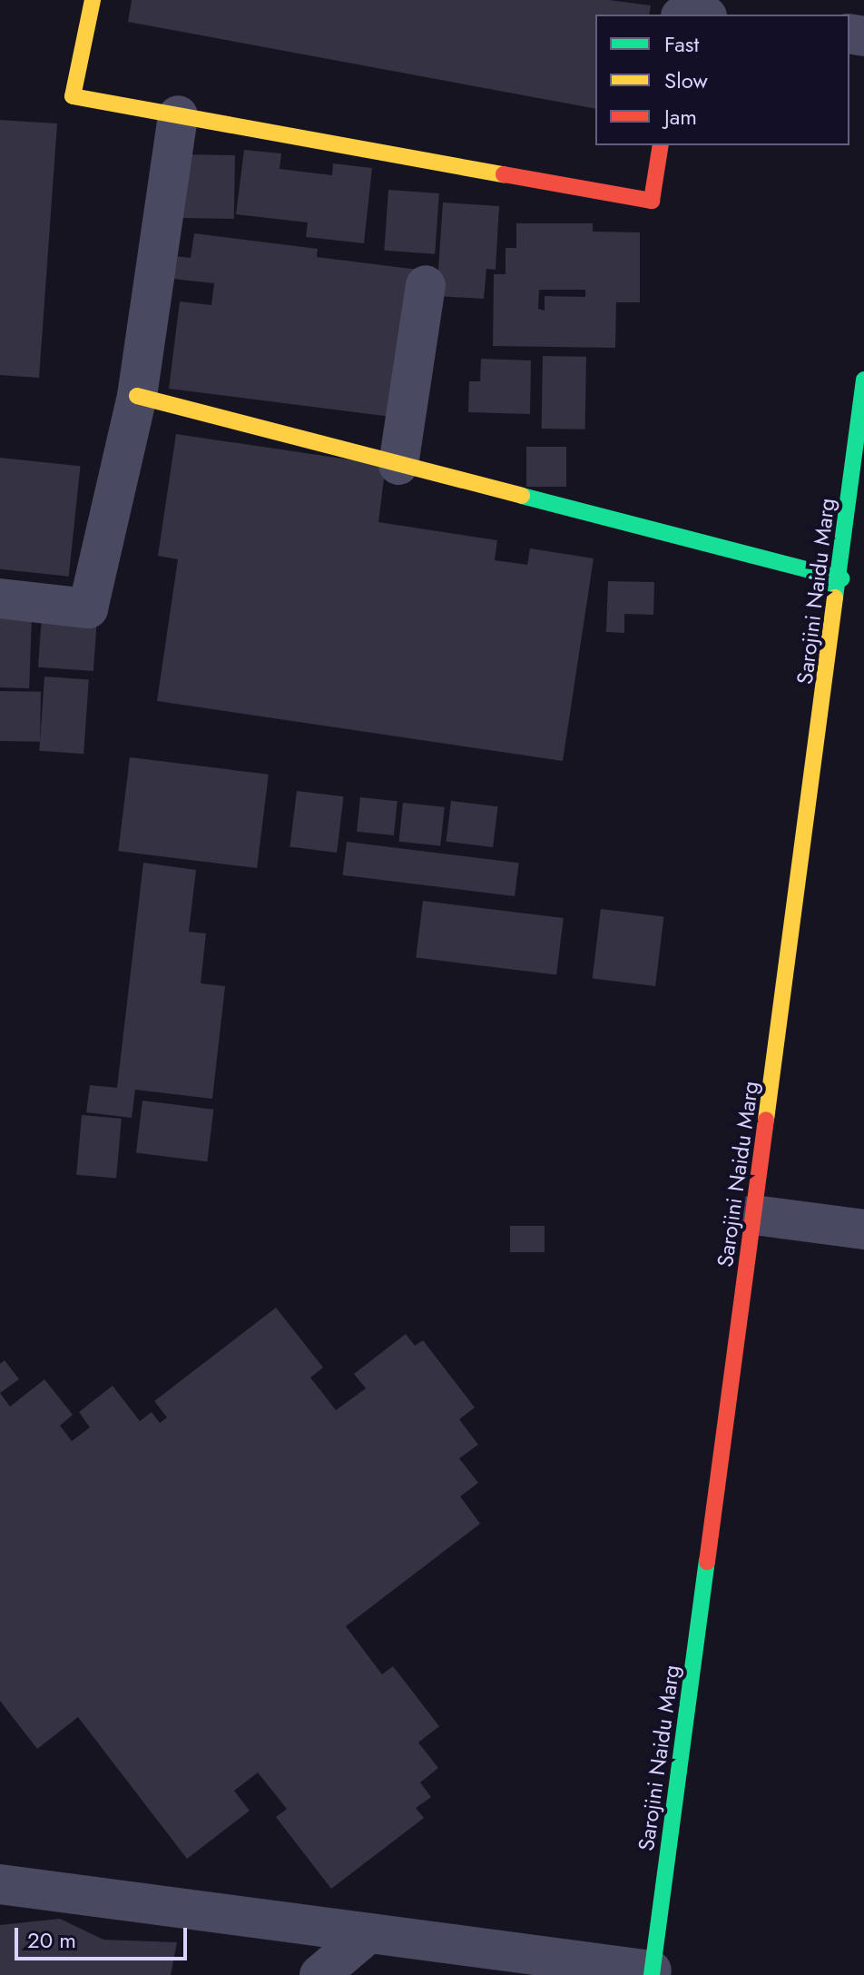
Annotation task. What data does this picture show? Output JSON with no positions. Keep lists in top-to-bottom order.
{
  "streets": {
    "main road": ["Sarojini Naidu Marg"]
  },
  "legend": ["Fast", "Slow", "Jam"],
  "scale_bar": "20 m"
}
